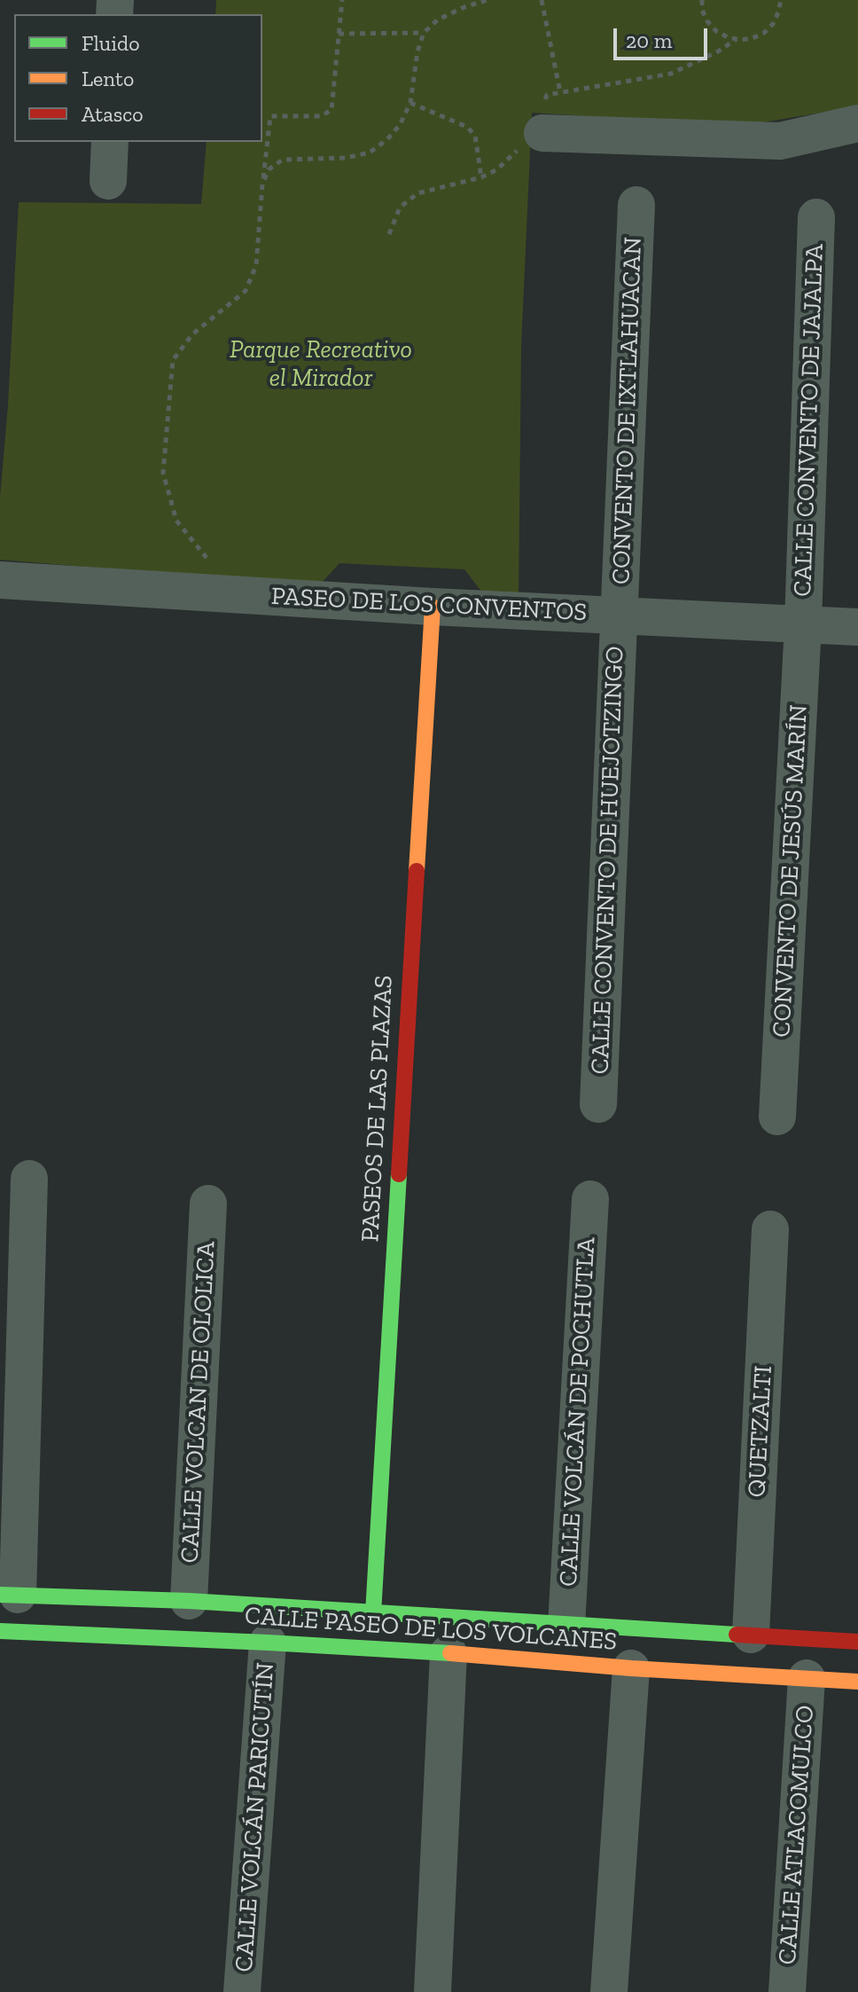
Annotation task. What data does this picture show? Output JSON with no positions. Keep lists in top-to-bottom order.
{
  "streets": {
    "street": [
      "CONVENTO DE IXTLAHUACAN",
      "CALLE CONVENTO DE JAJALPA",
      "PASEO DE LOS CONVENTOS",
      "CALLE CONVENTO DE HUEJOTZINGO",
      "CONVENTO DE JESÚS MARÍN",
      "PASEOS DE LAS PLAZAS",
      "CALLE VOLCAN DE OLOLICA",
      "CALLE VOLCÁN DE POCHUTLA",
      "QUETZALTI",
      "CALLE PASEO DE LOS VOLCANES",
      "CALLE VOLCÁN PARICUTÍN",
      "CALLE ATLACOMULCO"
    ]
  },
  "crossings": [
    ["CONVENTO DE IXTLAHUACAN", "PASEO DE LOS CONVENTOS"],
    ["CONVENTO DE IXTLAHUACAN", "CALLE CONVENTO DE HUEJOTZINGO"],
    ["CALLE CONVENTO DE JAJALPA", "PASEO DE LOS CONVENTOS"],
    ["CALLE CONVENTO DE JAJALPA", "CONVENTO DE JESÚS MARÍN"],
    ["PASEO DE LOS CONVENTOS", "CALLE CONVENTO DE HUEJOTZINGO"],
    ["PASEO DE LOS CONVENTOS", "CONVENTO DE JESÚS MARÍN"],
    ["PASEO DE LOS CONVENTOS", "PASEOS DE LAS PLAZAS"],
    ["PASEOS DE LAS PLAZAS", "CALLE PASEO DE LOS VOLCANES"],
    ["CALLE VOLCAN DE OLOLICA", "CALLE PASEO DE LOS VOLCANES"],
    ["CALLE VOLCÁN DE POCHUTLA", "CALLE PASEO DE LOS VOLCANES"],
    ["QUETZALTI", "CALLE PASEO DE LOS VOLCANES"],
    ["CALLE PASEO DE LOS VOLCANES", "CALLE VOLCÁN PARICUTÍN"],
    ["CALLE PASEO DE LOS VOLCANES", "CALLE ATLACOMULCO"]
  ],
  "parks": ["Parque Recreativo el Mirador"],
  "legend": ["Fluido", "Lento", "Atasco"],
  "scale_bar": "20 m"
}
